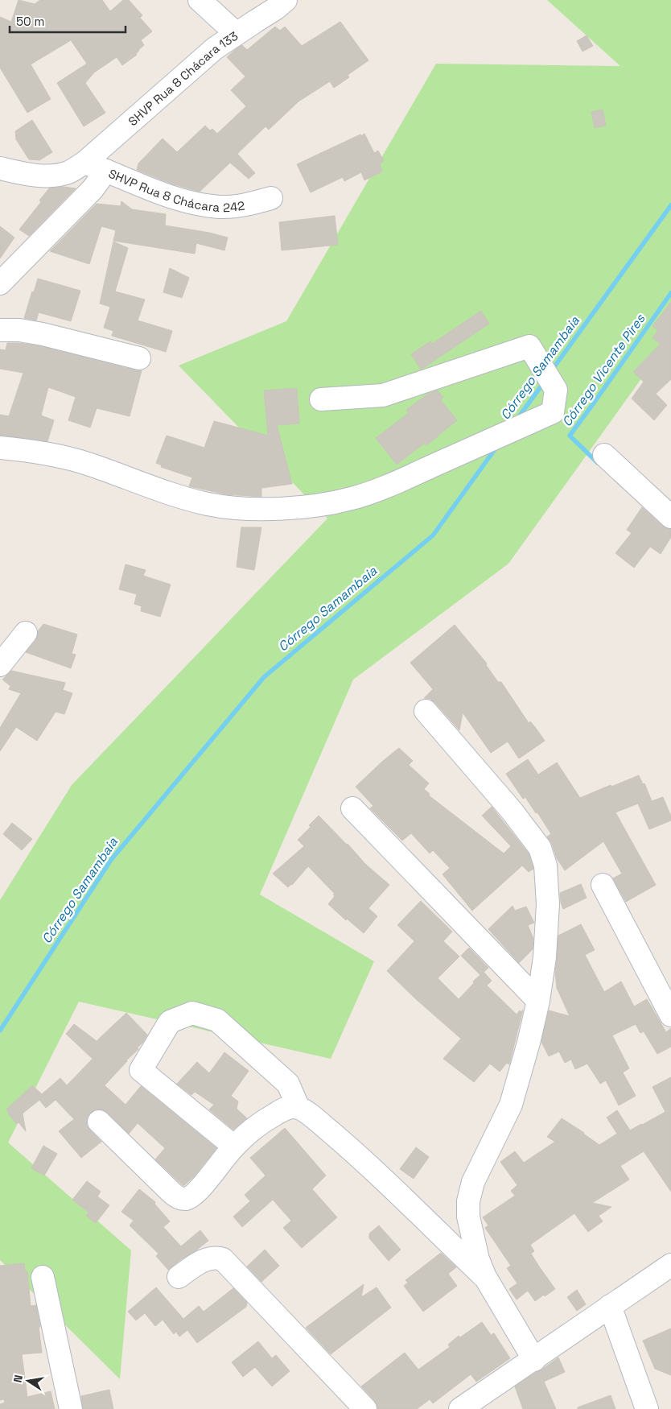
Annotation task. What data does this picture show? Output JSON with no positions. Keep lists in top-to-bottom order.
{
  "streets": {
    "street": ["SHVP Rua 8 Chácara 133", "SHVP Rua 8 Chácara 242"]
  },
  "crossings": [
    ["SHVP Rua 8 Chácara 133", "SHVP Rua 8 Chácara 242"]
  ],
  "water": ["Córrego Samambaia", "Córrego Vicente Pires"],
  "scale_bar": "50 m",
  "north": "left"
}
